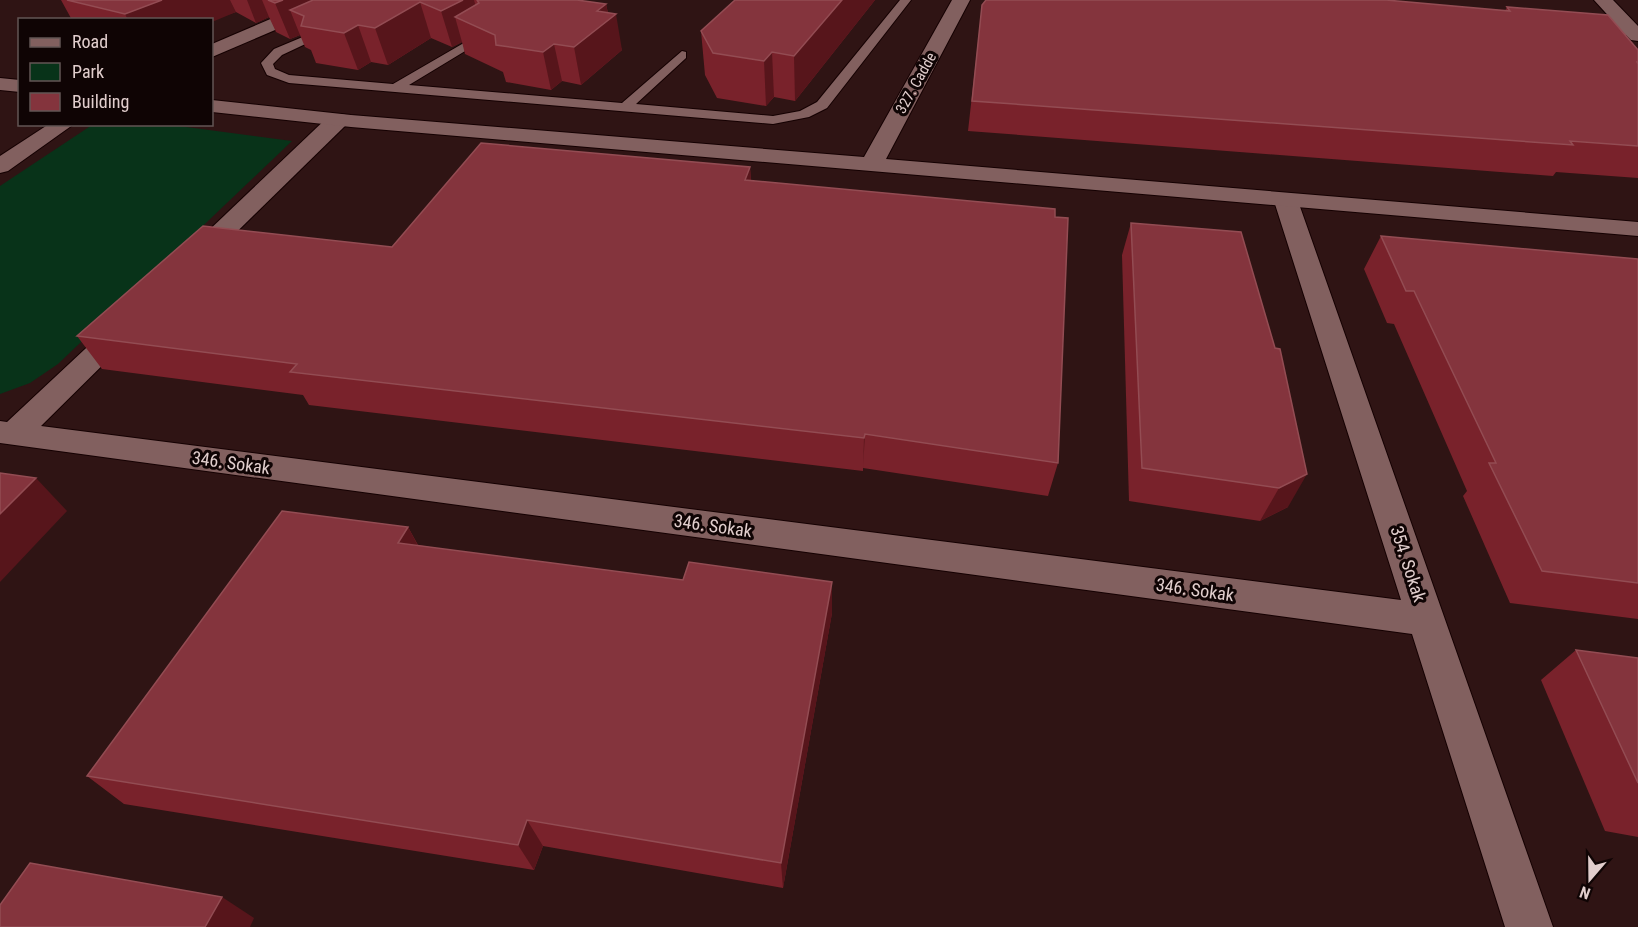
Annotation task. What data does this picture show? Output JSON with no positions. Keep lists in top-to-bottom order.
{
  "streets": {
    "street": ["327. Cadde", "346. Sokak", "354. Sokak"]
  },
  "crossings": [
    ["346. Sokak", "354. Sokak"]
  ],
  "legend": ["Road", "Park", "Building"],
  "north": "bottom"
}
